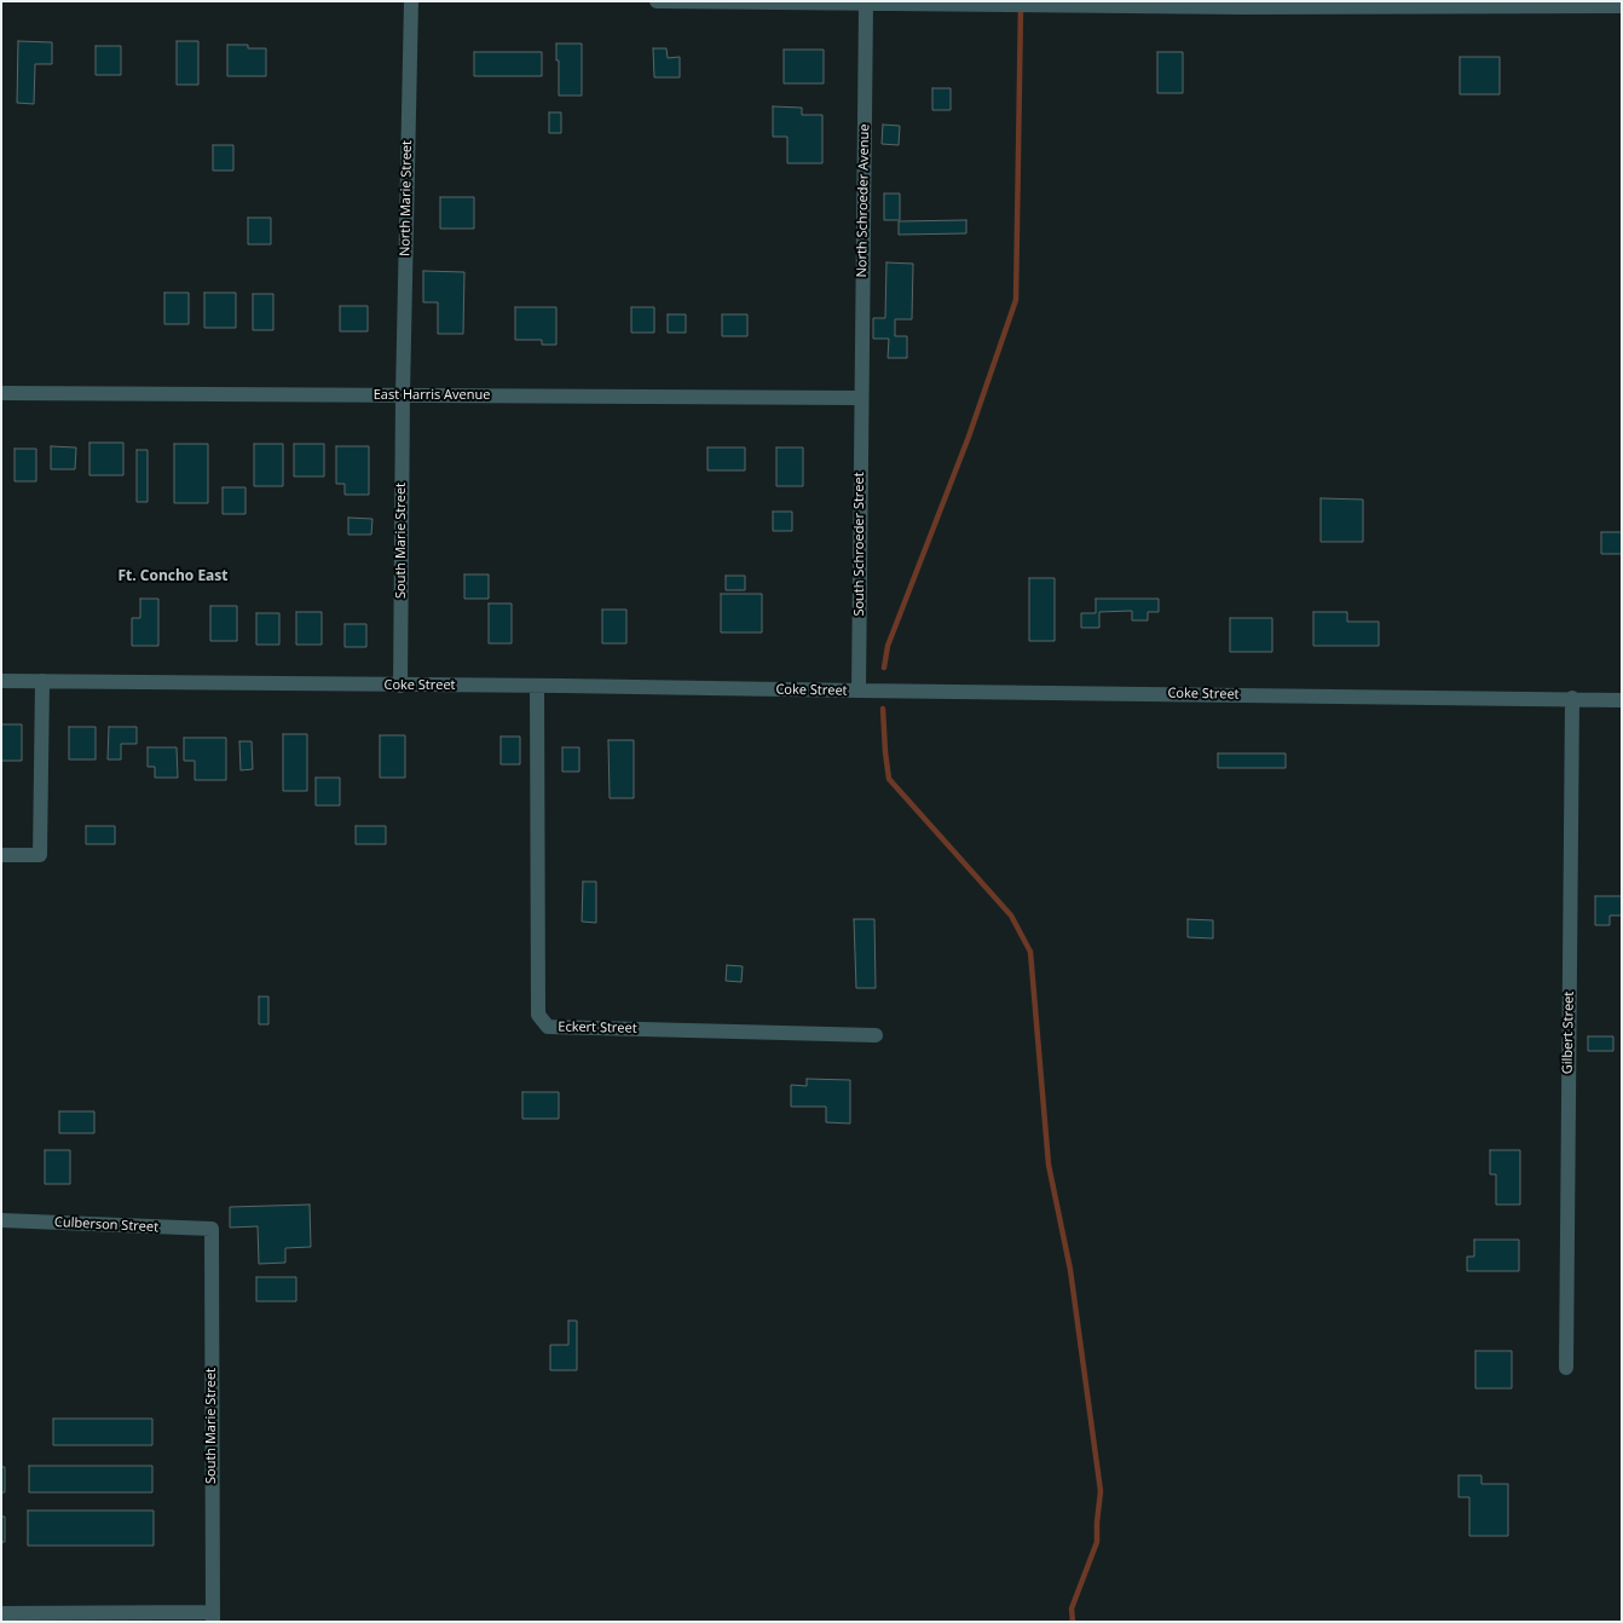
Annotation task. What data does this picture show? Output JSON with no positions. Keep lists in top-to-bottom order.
{
  "streets": {
    "street": [
      "North Marie Street",
      "North Schroeder Avenue",
      "East Harris Avenue",
      "South Marie Street",
      "South Schroeder Street",
      "Coke Street",
      "Eckert Street",
      "Gilbert Street",
      "Culberson Street"
    ]
  },
  "crossings": [
    ["North Marie Street", "East Harris Avenue"],
    ["North Marie Street", "South Marie Street"],
    ["North Schroeder Avenue", "East Harris Avenue"],
    ["North Schroeder Avenue", "South Schroeder Street"],
    ["East Harris Avenue", "South Marie Street"],
    ["East Harris Avenue", "South Schroeder Street"],
    ["South Marie Street", "Coke Street"],
    ["South Marie Street", "Culberson Street"],
    ["South Schroeder Street", "Coke Street"],
    ["Coke Street", "Eckert Street"],
    ["Coke Street", "Gilbert Street"]
  ],
  "districts": ["Ft. Concho East"]
}
